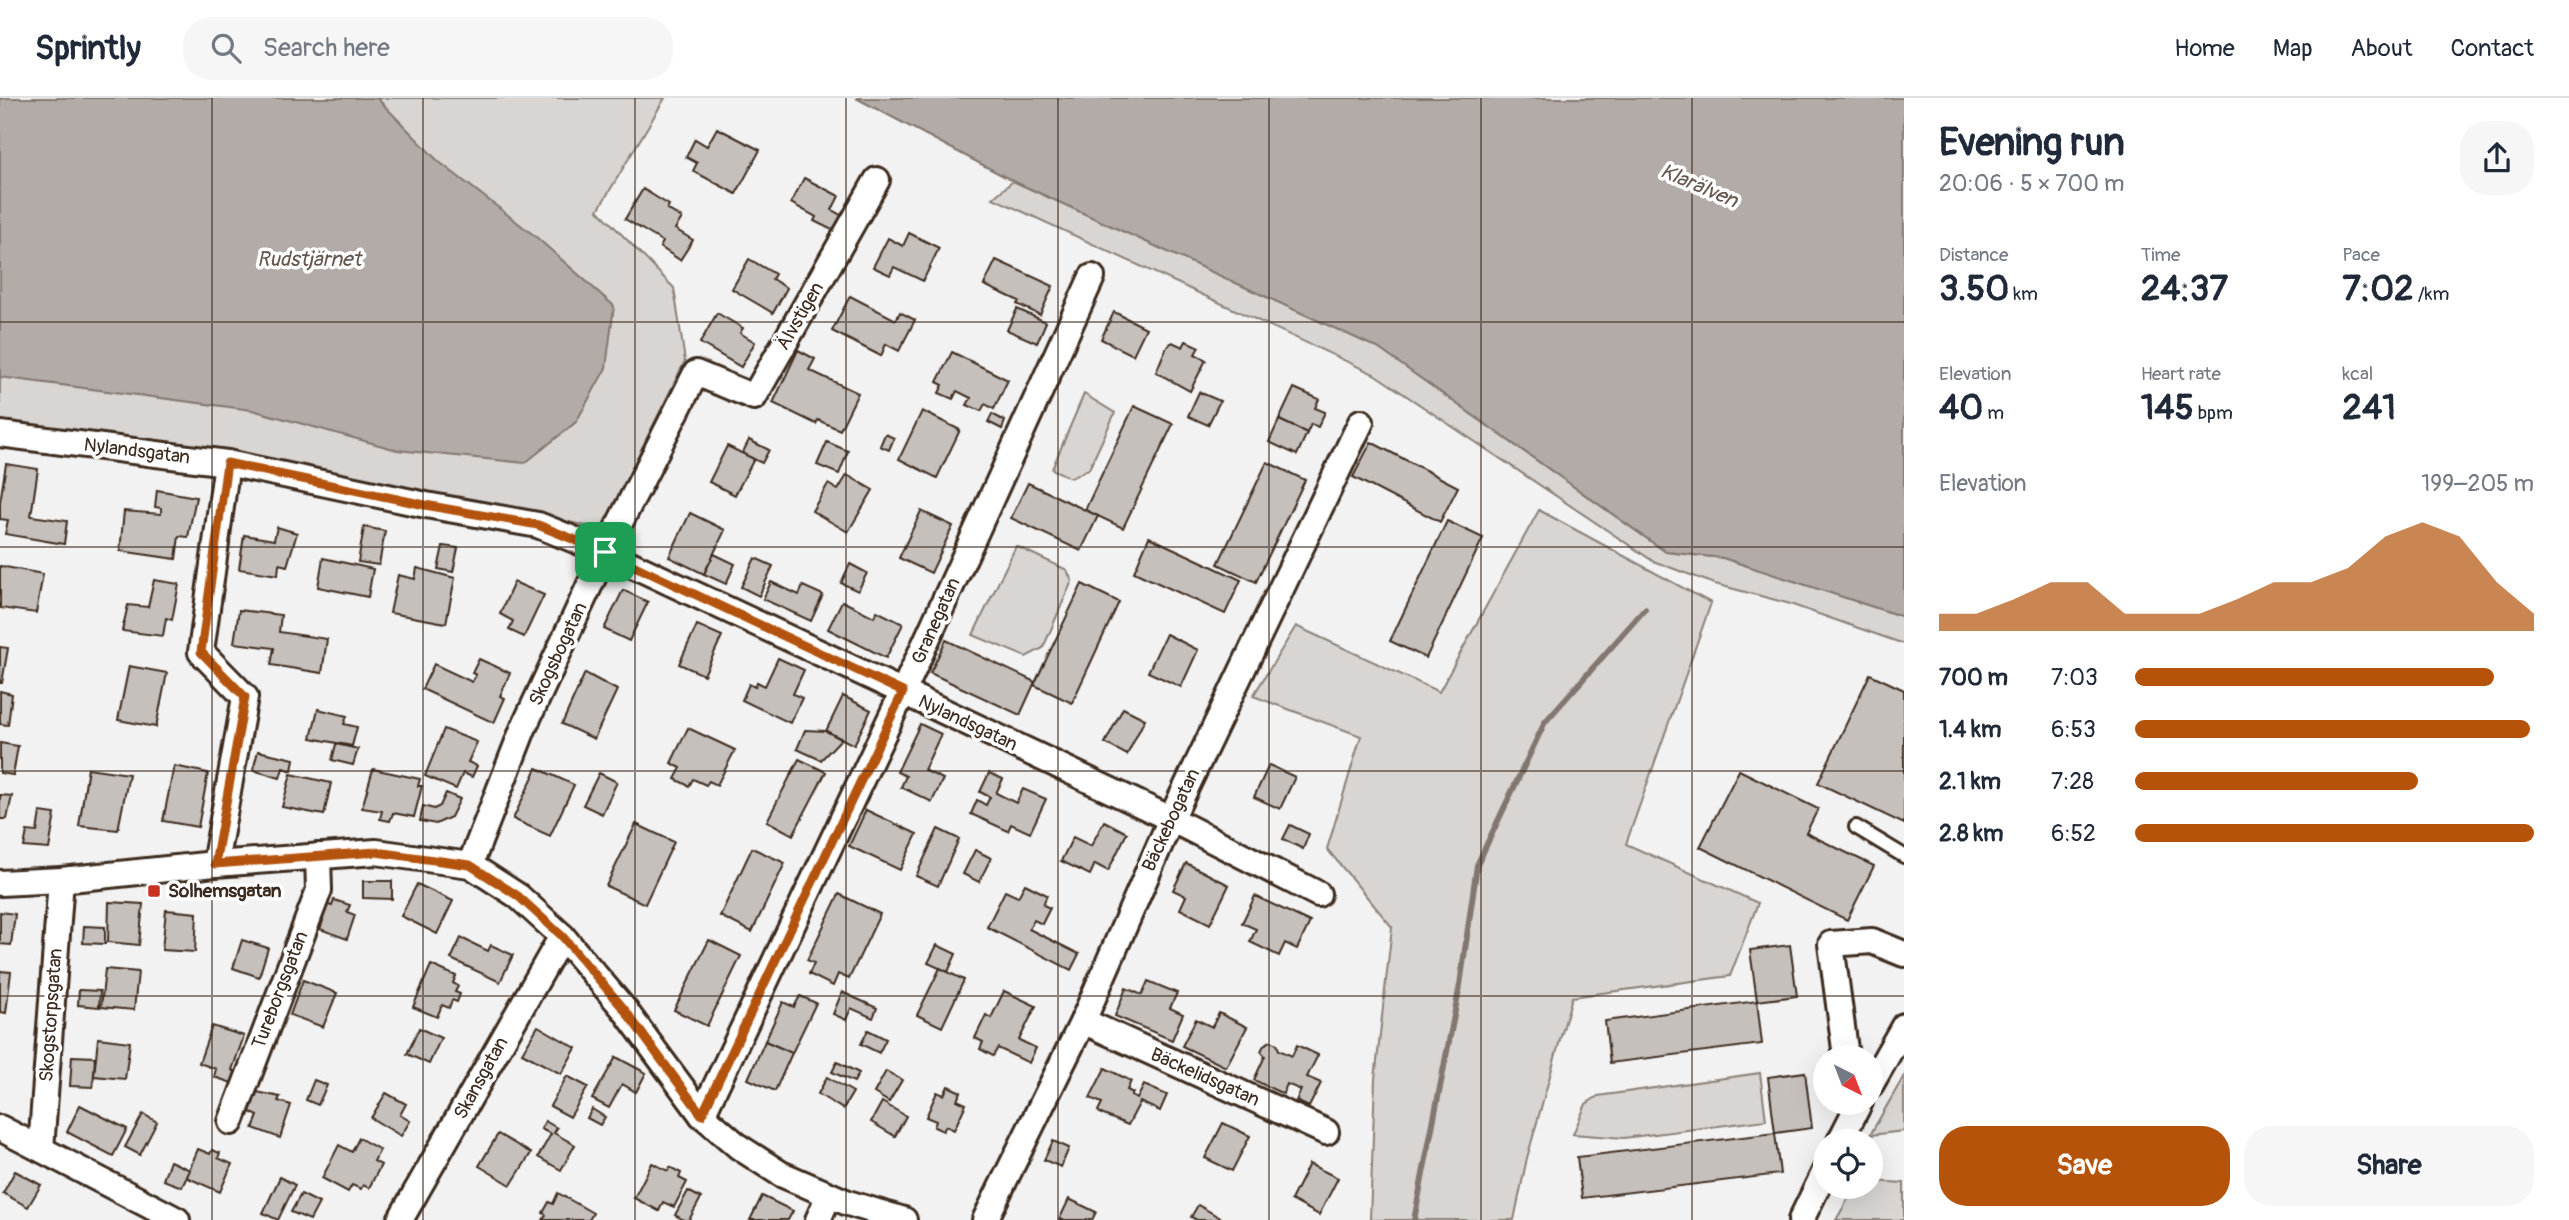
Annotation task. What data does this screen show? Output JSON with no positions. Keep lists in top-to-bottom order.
{
  "streets": {
    "street": [
      "Älvstigen",
      "Nylandsgatan",
      "Granegatan",
      "Skogsbogatan",
      "Bäckebogatan",
      "Tureborgsgatan",
      "Skogstorpsgatan",
      "Bäckelidsgatan",
      "Skansgatan"
    ]
  },
  "crossings": [
    ["Älvstigen", "Skogsbogatan"],
    ["Nylandsgatan", "Granegatan"],
    ["Nylandsgatan", "Skogsbogatan"],
    ["Nylandsgatan", "Bäckebogatan"],
    ["Bäckebogatan", "Bäckelidsgatan"]
  ],
  "water": ["Klarälven", "Rudstjärnet"],
  "places": {
    "transit": ["Solhemsgatan"]
  },
  "north": "bottom right",
  "page": {
    "header": "Sprintly",
    "search": "Search here",
    "nav": [
      "Home",
      "Map",
      "About",
      "Contact"
    ],
    "heading": ["Evening run", "20:06 · 5 × 700 m"],
    "stats": [
      ["Distance", "3.50 km"],
      ["Time", "24:37"],
      ["Pace", "7:02 /km"],
      ["Elevation", "40 m"],
      ["Heart rate", "145 bpm"],
      ["kcal", "241"]
    ],
    "chart": ["Elevation", "199–205 m"],
    "list": [
      {
        "name": "700 m",
        "note": "7:03"
      },
      {
        "name": "1.4 km",
        "note": "6:53"
      },
      {
        "name": "2.1 km",
        "note": "7:28"
      },
      {
        "name": "2.8 km",
        "note": "6:52"
      }
    ],
    "buttons": ["Save", "Share"]
  }
}
